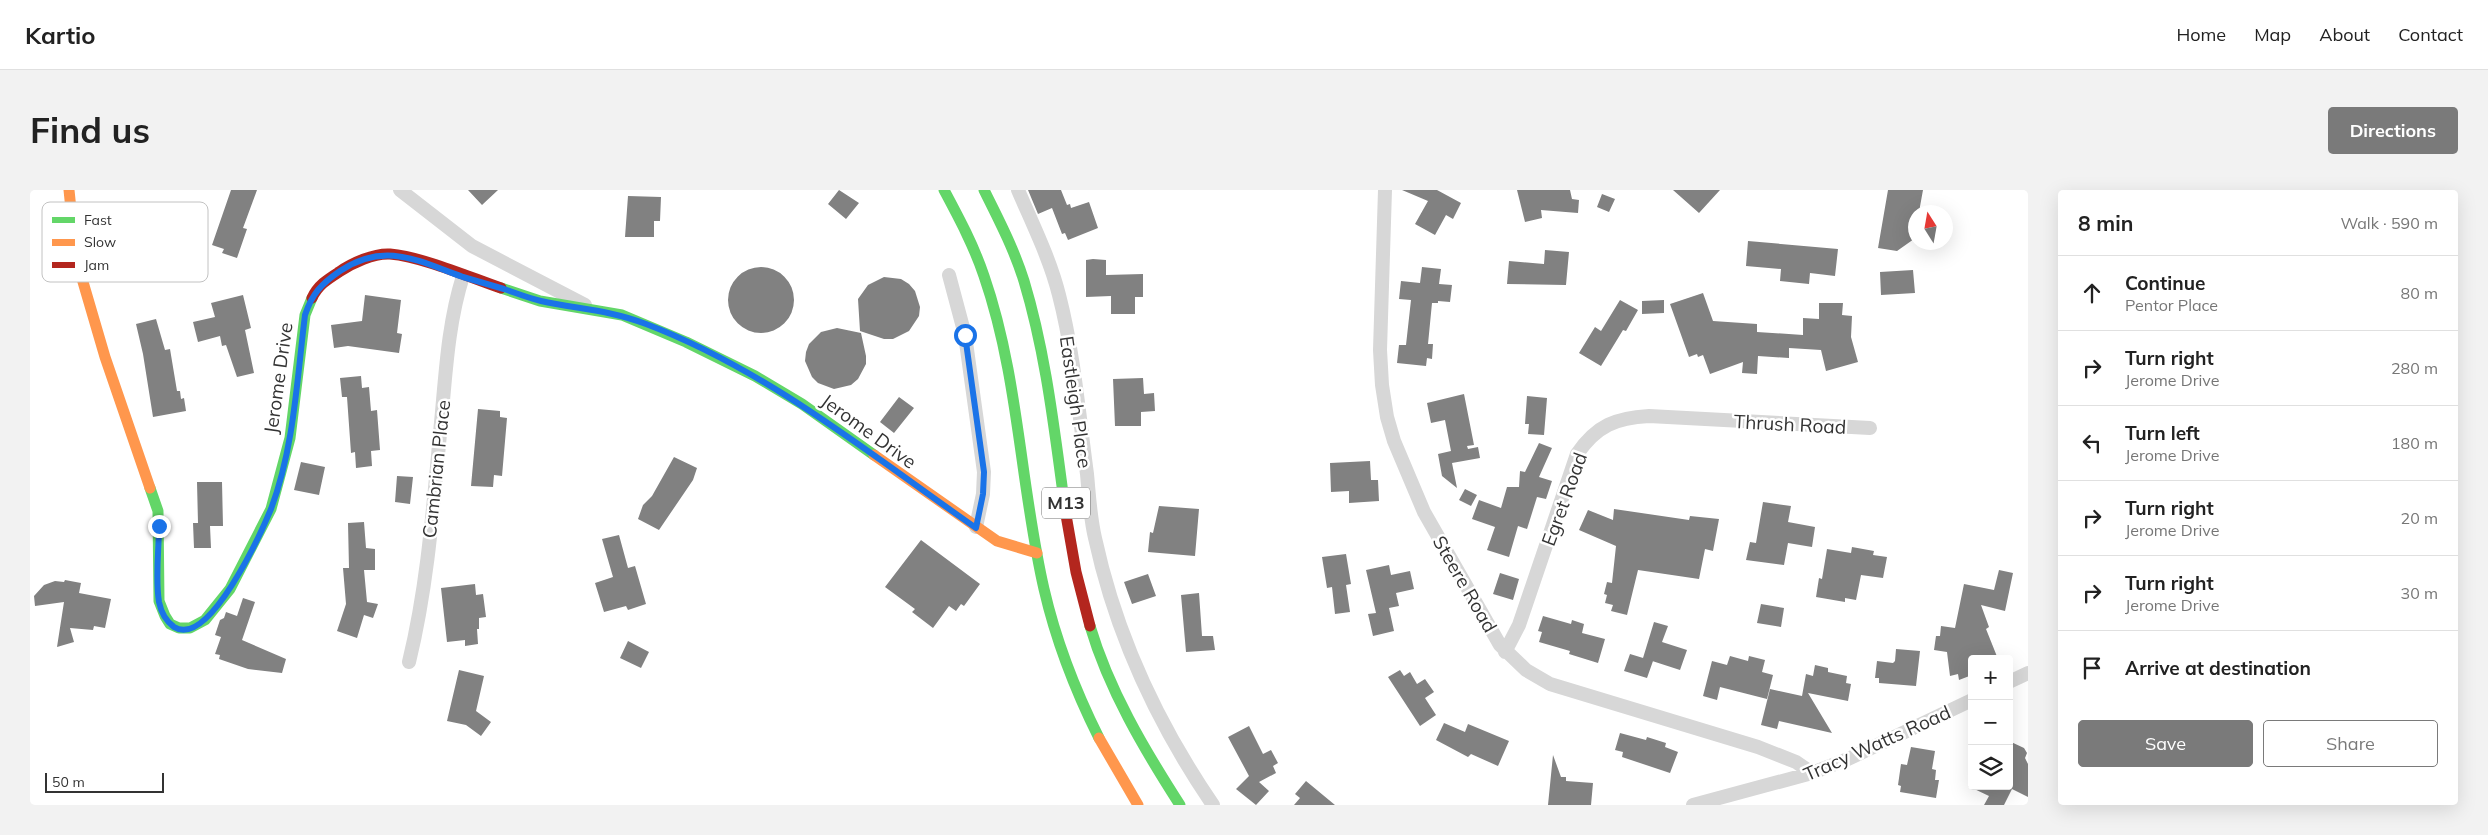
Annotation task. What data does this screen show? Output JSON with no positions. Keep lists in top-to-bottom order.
{
  "streets": {
    "main road": ["Jerome Drive", "M13"],
    "street": [
      "Eastleigh Place",
      "Thrush Road",
      "Cambrian Place",
      "Egret Road",
      "Steere Road",
      "Tracy Watts Road"
    ]
  },
  "crossings": [
    ["Jerome Drive", "Cambrian Place"],
    ["Jerome Drive", "M13"],
    ["Thrush Road", "Egret Road"],
    ["Egret Road", "Steere Road"],
    ["Steere Road", "Tracy Watts Road"]
  ],
  "legend": ["Fast", "Slow", "Jam"],
  "scale_bar": "50 m",
  "north": "top",
  "page": {
    "header": "Kartio",
    "nav": [
      "Home",
      "Map",
      "About",
      "Contact"
    ],
    "buttons": [
      "Directions",
      ["Save", "Share"]
    ],
    "title": "Find us",
    "heading": ["8 min", "Walk · 590 m"],
    "list": [
      ["Continue", "Pentor Place", "80 m"],
      ["Turn right", "Jerome Drive", "280 m"],
      ["Turn left", "Jerome Drive", "180 m"],
      ["Turn right", "Jerome Drive", "20 m"],
      ["Turn right", "Jerome Drive", "30 m"],
      "Arrive at destination"
    ],
    "map_buttons": ["+", "−"],
    "scale": "50 m"
  }
}
